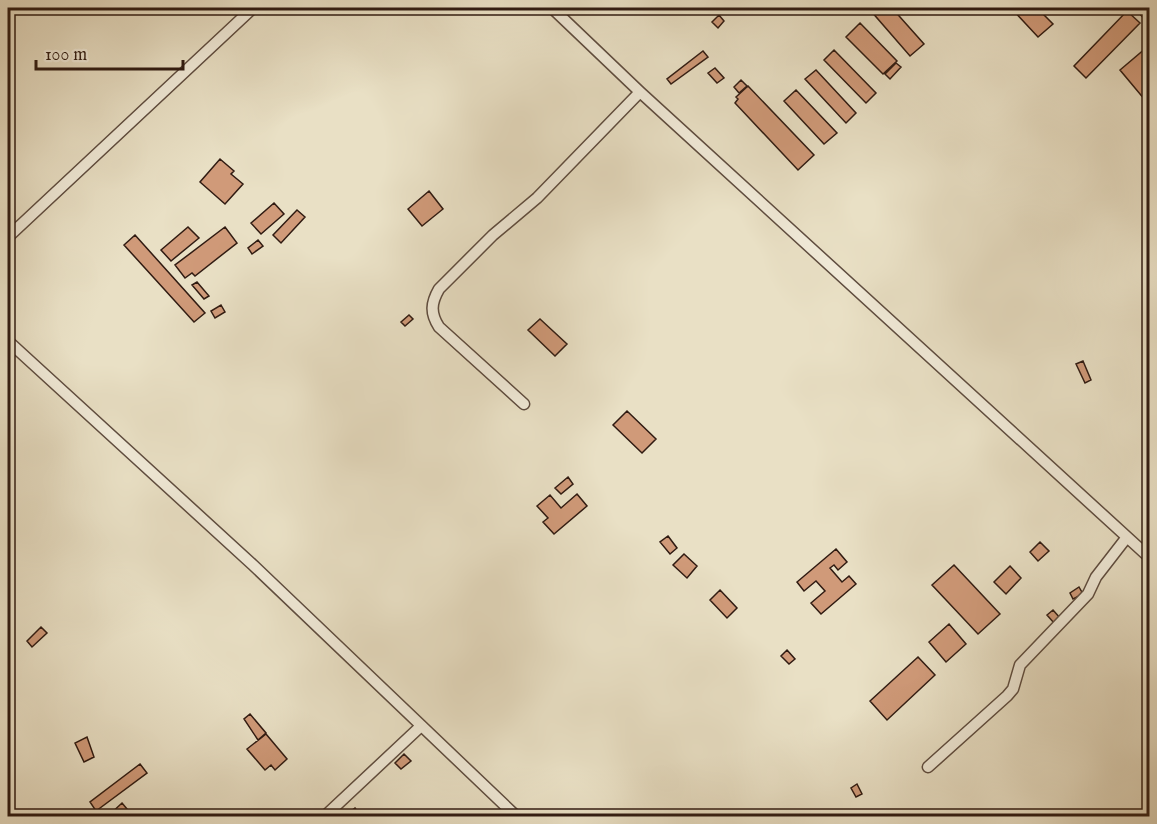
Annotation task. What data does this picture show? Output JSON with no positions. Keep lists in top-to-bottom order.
{
  "scale_bar": "100 m"
}
